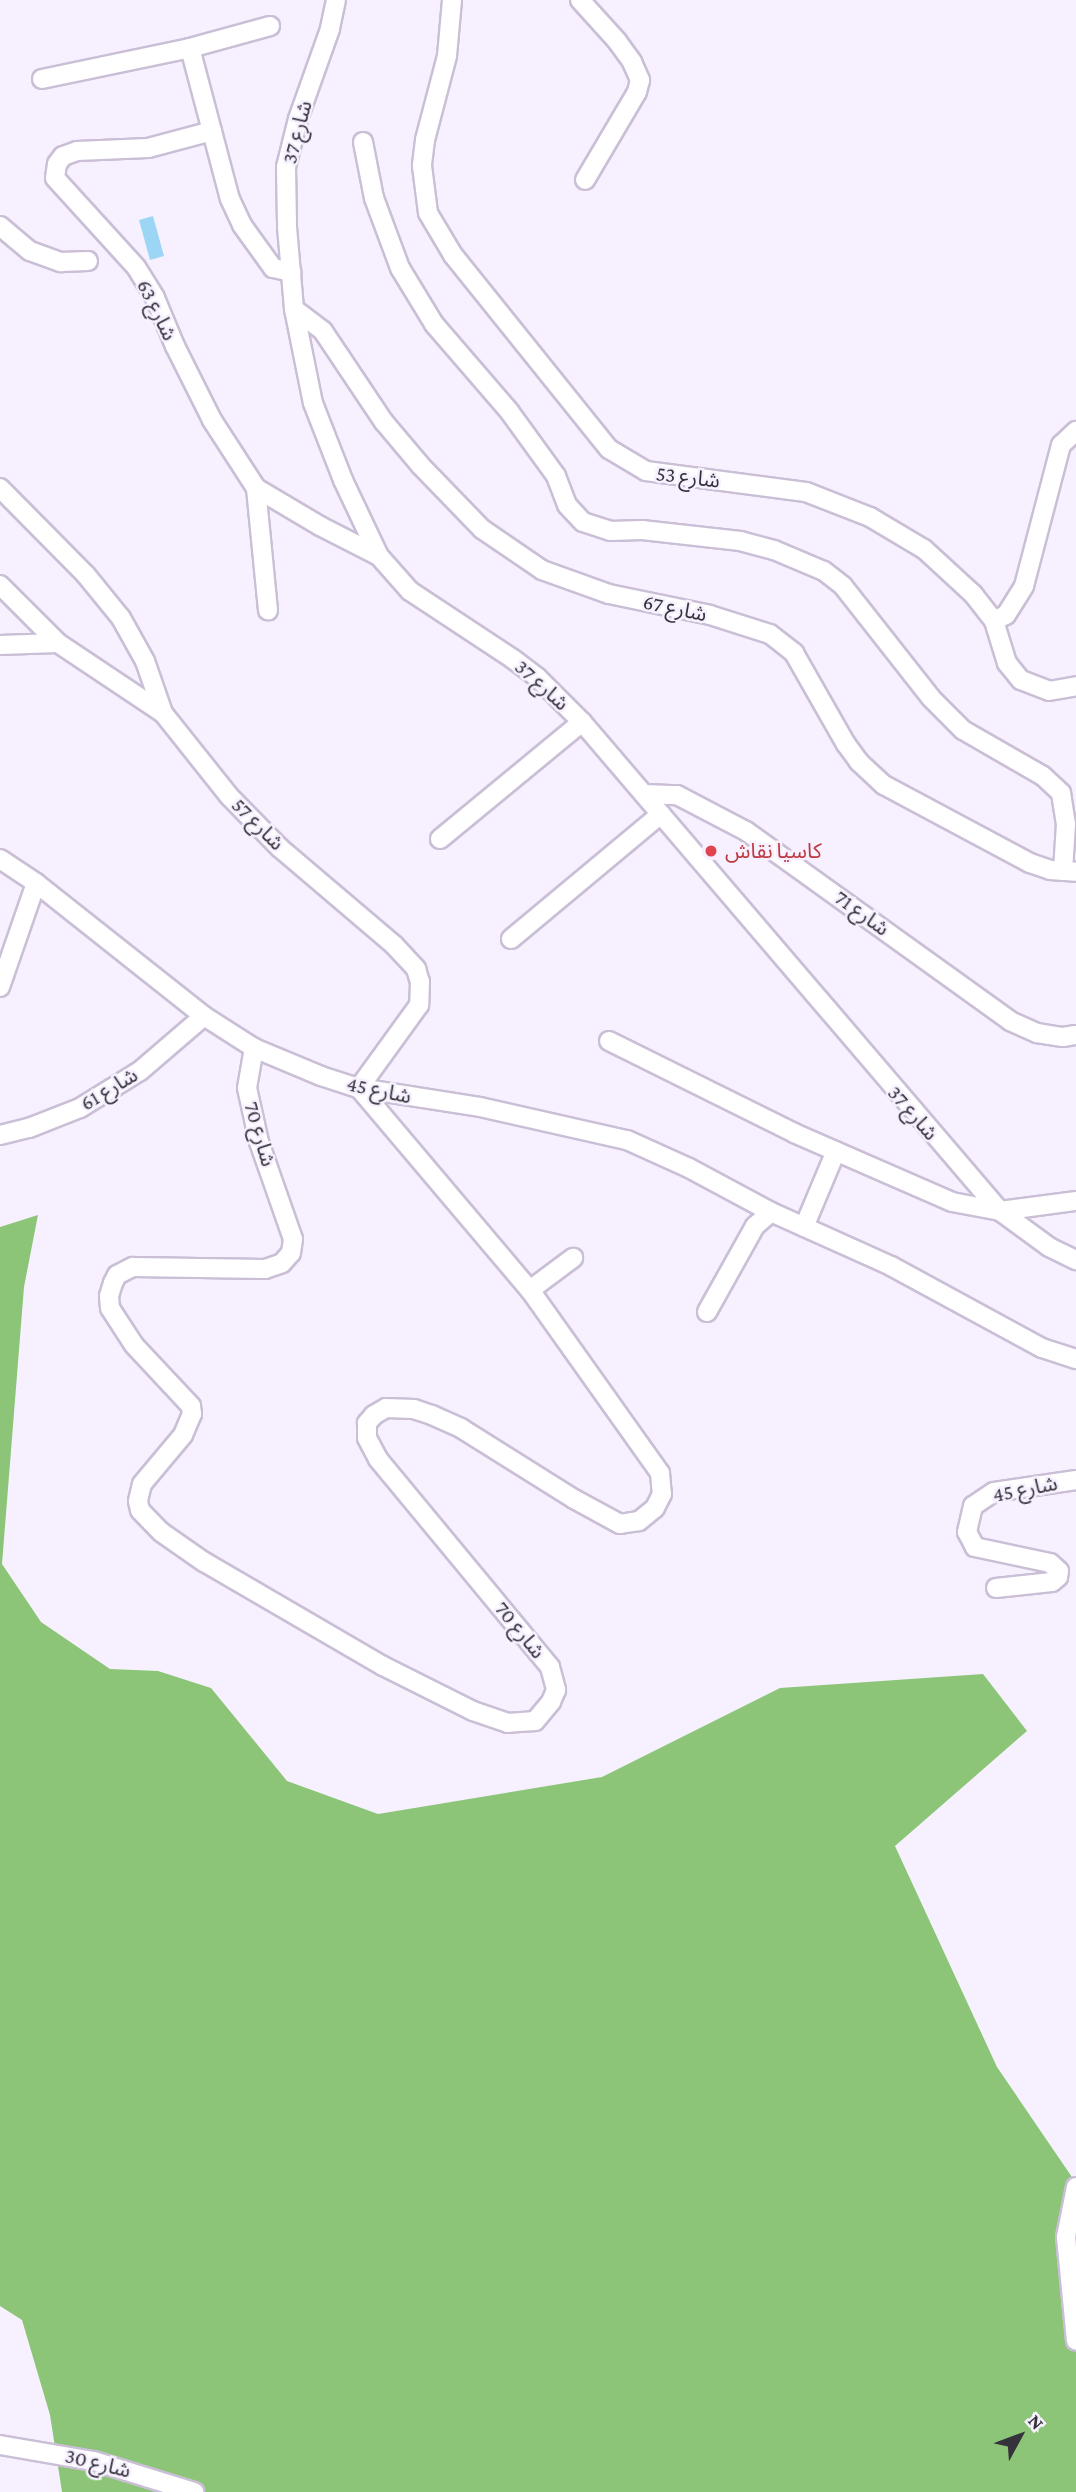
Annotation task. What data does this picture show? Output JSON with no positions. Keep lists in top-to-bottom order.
{
  "streets": {
    "street": [
      "شارع 37",
      "شارع 63",
      "شارع 53",
      "شارع 67",
      "شارع 57",
      "شارع 71",
      "شارع 61",
      "شارع 45",
      "شارع 70",
      "شارع 30"
    ]
  },
  "crossings": [
    ["شارع 37", "شارع 63"],
    ["شارع 37", "شارع 67"],
    ["شارع 37", "شارع 71"],
    ["شارع 57", "شارع 45"],
    ["شارع 57", "شارع 70"],
    ["شارع 61", "شارع 45"],
    ["شارع 45", "شارع 70"]
  ],
  "places": ["كاسيا نقاش"],
  "north": "top right"
}
